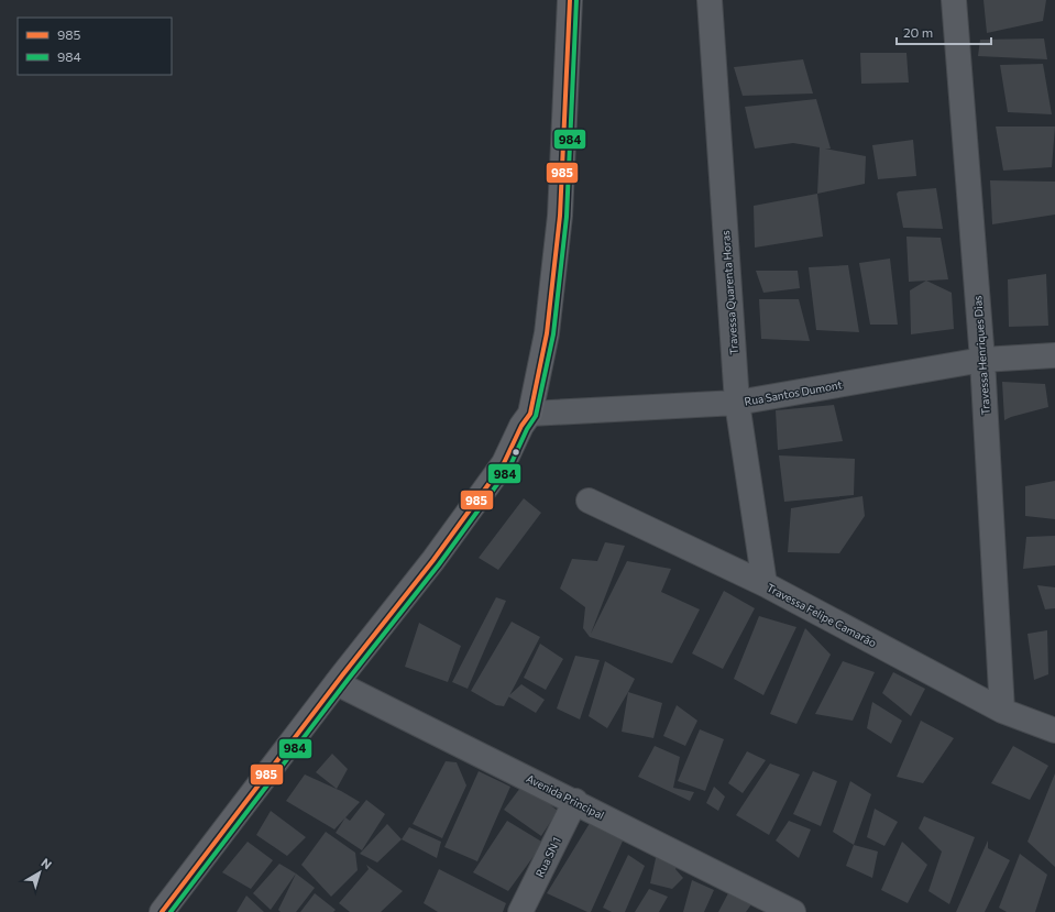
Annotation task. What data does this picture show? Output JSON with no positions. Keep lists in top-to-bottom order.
{
  "streets": {
    "street": [
      "Travessa Quarenta Horas",
      "Travessa Henriques Dias",
      "Rua Santos Dumont",
      "Travessa Felipe Camarão",
      "Avenida Principal",
      "Rua SN 1"
    ]
  },
  "crossings": [
    ["Travessa Quarenta Horas", "Rua Santos Dumont"],
    ["Travessa Quarenta Horas", "Travessa Felipe Camarão"],
    ["Travessa Henriques Dias", "Rua Santos Dumont"],
    ["Travessa Henriques Dias", "Travessa Felipe Camarão"],
    ["Avenida Principal", "Rua SN 1"]
  ],
  "lines": ["transit line 985", "transit line 984"],
  "legend": ["985", "984"],
  "scale_bar": "20 m",
  "north": "top right"
}
